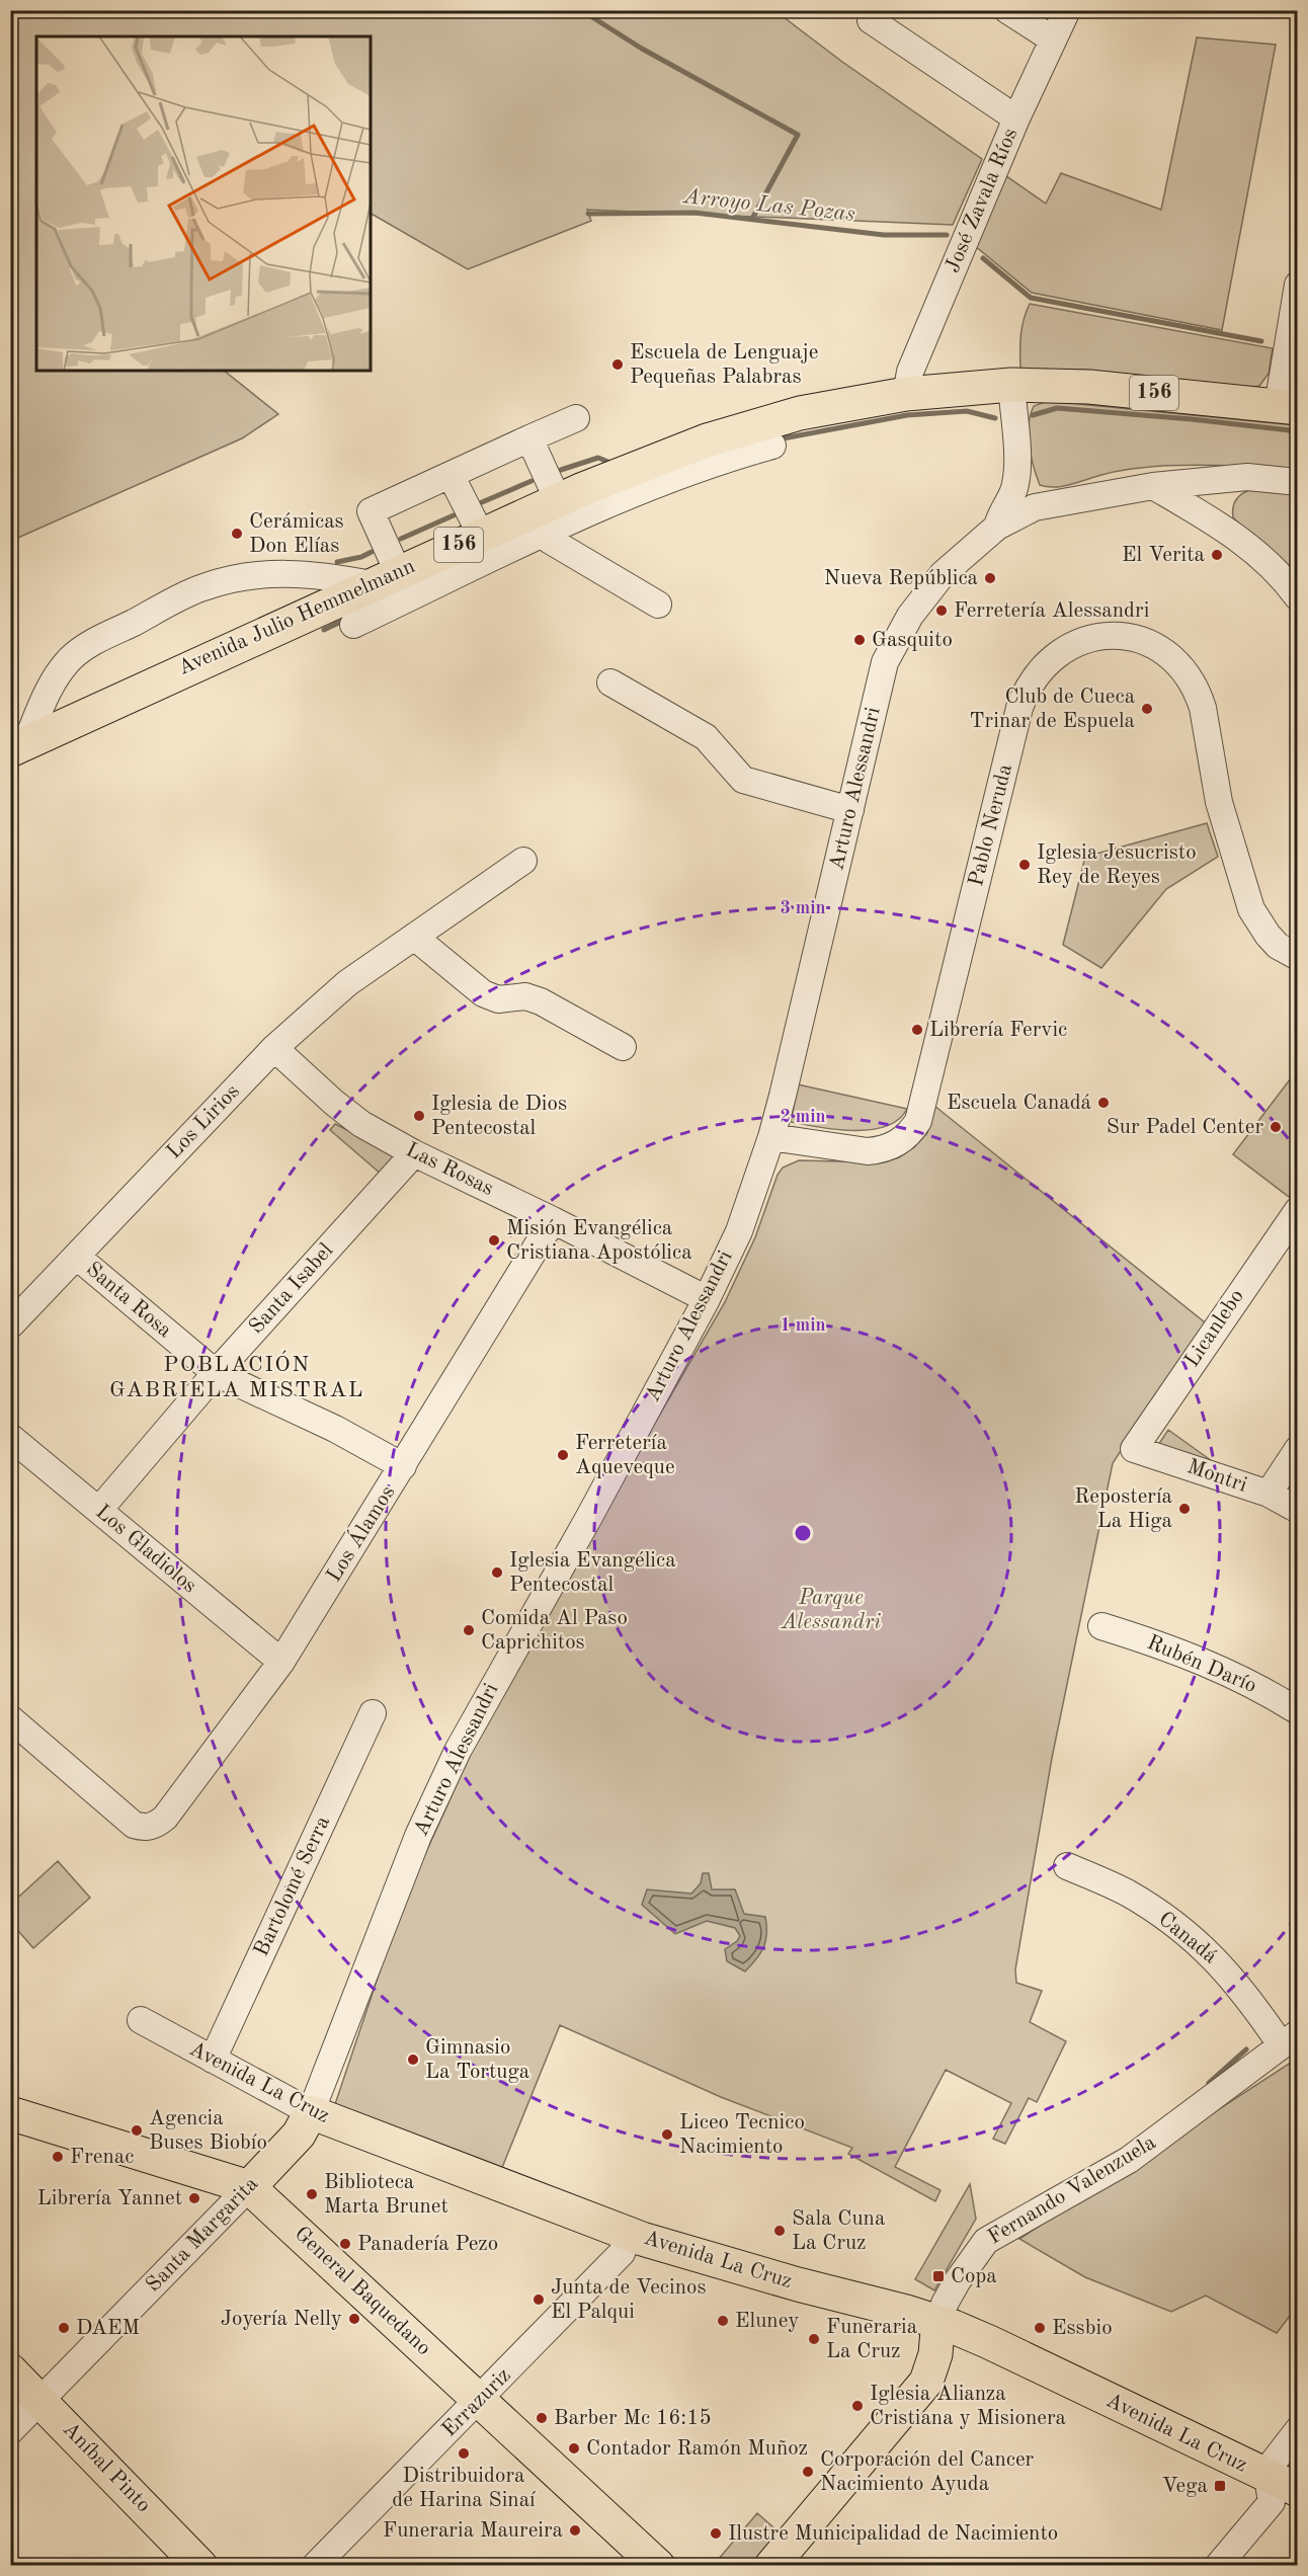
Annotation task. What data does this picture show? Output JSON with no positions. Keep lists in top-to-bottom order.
{
  "streets": {
    "main road": [
      "156",
      "Avenida Julio Hemmelmann",
      "Avenida La Cruz",
      "Santa Margarita",
      "General Baquedano",
      "Aníbal Pinto"
    ],
    "street": [
      "José Zavala Ríos",
      "Arturo Alessandri",
      "Pablo Neruda",
      "Los Lirios",
      "Las Rosas",
      "Santa Isabel",
      "Santa Rosa",
      "Licanlebo",
      "Montri",
      "Los Álamos",
      "Los Gladiolos",
      "Rubén Darío",
      "Bartolomé Serra",
      "Canadá",
      "Fernando Valenzuela",
      "Errazuriz"
    ]
  },
  "crossings": [
    ["José Zavala Ríos", "Avenida Julio Hemmelmann"],
    ["Avenida Julio Hemmelmann", "Arturo Alessandri"],
    ["Arturo Alessandri", "Pablo Neruda"],
    ["Arturo Alessandri", "Las Rosas"],
    ["Arturo Alessandri", "Avenida La Cruz"],
    ["Arturo Alessandri", "Santa Margarita"],
    ["Los Lirios", "Las Rosas"],
    ["Los Lirios", "Santa Rosa"],
    ["Las Rosas", "Santa Isabel"],
    ["Las Rosas", "Los Álamos"],
    ["Santa Isabel", "Santa Rosa"],
    ["Santa Isabel", "Los Gladiolos"],
    ["Santa Rosa", "Los Álamos"],
    ["Licanlebo", "Montri"],
    ["Los Álamos", "Los Gladiolos"],
    ["Bartolomé Serra", "Avenida La Cruz"],
    ["Canadá", "Fernando Valenzuela"],
    ["Avenida La Cruz", "Fernando Valenzuela"],
    ["Avenida La Cruz", "Santa Margarita"],
    ["Avenida La Cruz", "Errazuriz"],
    ["Santa Margarita", "General Baquedano"],
    ["Santa Margarita", "Aníbal Pinto"],
    ["General Baquedano", "Errazuriz"]
  ],
  "districts": ["POBLACIÓN GABRIELA MISTRAL"],
  "water": ["Arroyo Las Pozas"],
  "parks": ["Parque Alessandri"],
  "places": {
    "other": [
      "Escuela de Lenguaje Pequeñas Palabras",
      "Cerámicas Don Elías",
      "El Verita",
      "Nueva República",
      "Ferretería Alessandri",
      "Gasquito",
      "Club de Cueca Trinar de Espuela",
      "Iglesia Jesucristo Rey de Reyes",
      "Librería Fervic",
      "Escuela Canadá",
      "Iglesia de Dios Pentecostal",
      "Sur Padel Center",
      "Misión Evangélica Cristiana Apostólica",
      "Ferretería Aqueveque",
      "Repostería La Higa",
      "Iglesia Evangélica Pentecostal",
      "Comida Al Paso Caprichitos",
      "Gimnasio La Tortuga",
      "Agencia Buses Biobío",
      "Liceo Tecnico Nacimiento",
      "Frenac",
      "Biblioteca Marta Brunet",
      "Librería Yannet",
      "Sala Cuna La Cruz",
      "Panadería Pezo",
      "Junta de Vecinos El Palqui",
      "Joyería Nelly",
      "Eluney",
      "DAEM",
      "Essbio",
      "Funeraria La Cruz",
      "Iglesia Alianza Cristiana y Misionera",
      "Barber Mc 16:15",
      "Contador Ramón Muñoz",
      "Distribuidora de Harina Sinaí",
      "Corporación del Cancer Nacimiento Ayuda",
      "Funeraria Maureira",
      "Ilustre Municipalidad de Nacimiento"
    ],
    "transit": ["Copa", "Vega"]
  },
  "rings": ["3 min", "2 min", "1 min"]
}
